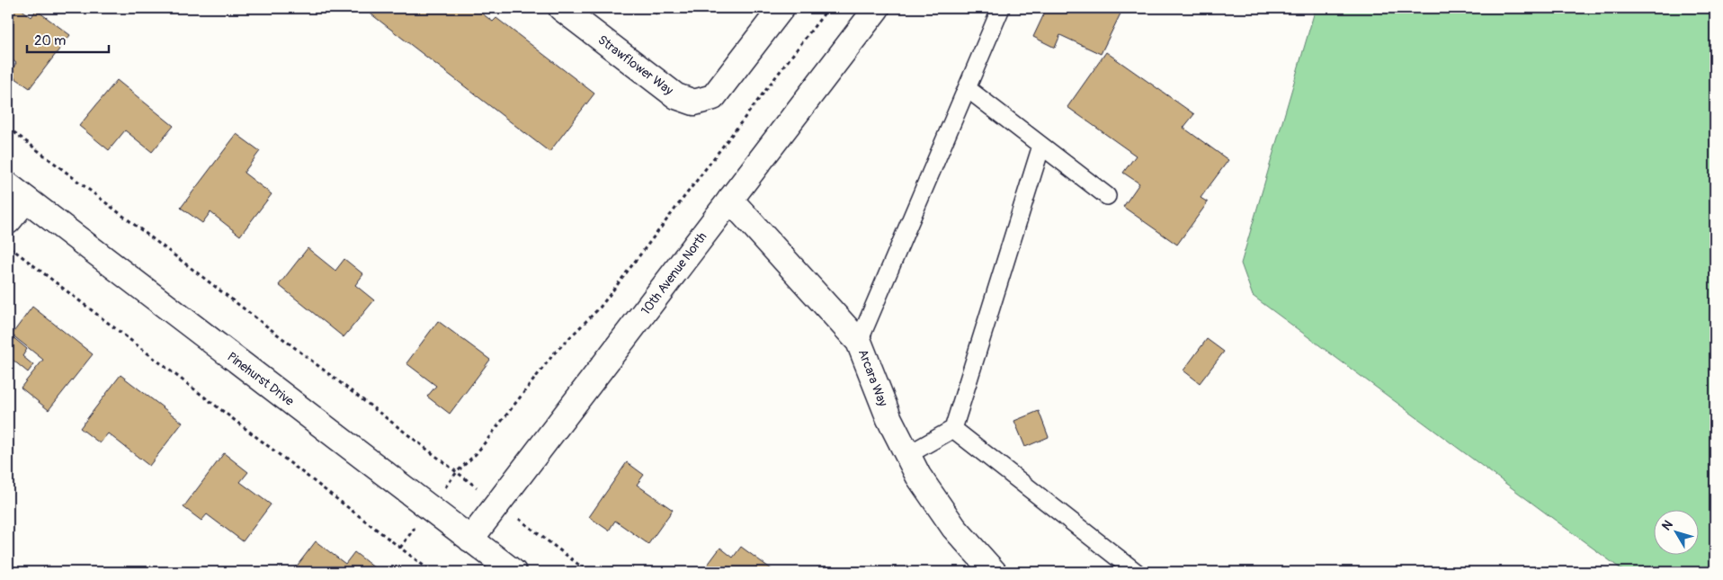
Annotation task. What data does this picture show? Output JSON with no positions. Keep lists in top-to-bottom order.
{
  "streets": {
    "street": [
      "Strawflower Way",
      "10th Avenue North",
      "Arcara Way",
      "Pinehurst Drive"
    ]
  },
  "crossings": [
    ["10th Avenue North", "Arcara Way"],
    ["10th Avenue North", "Pinehurst Drive"]
  ],
  "scale_bar": "20 m",
  "north": "top left"
}
